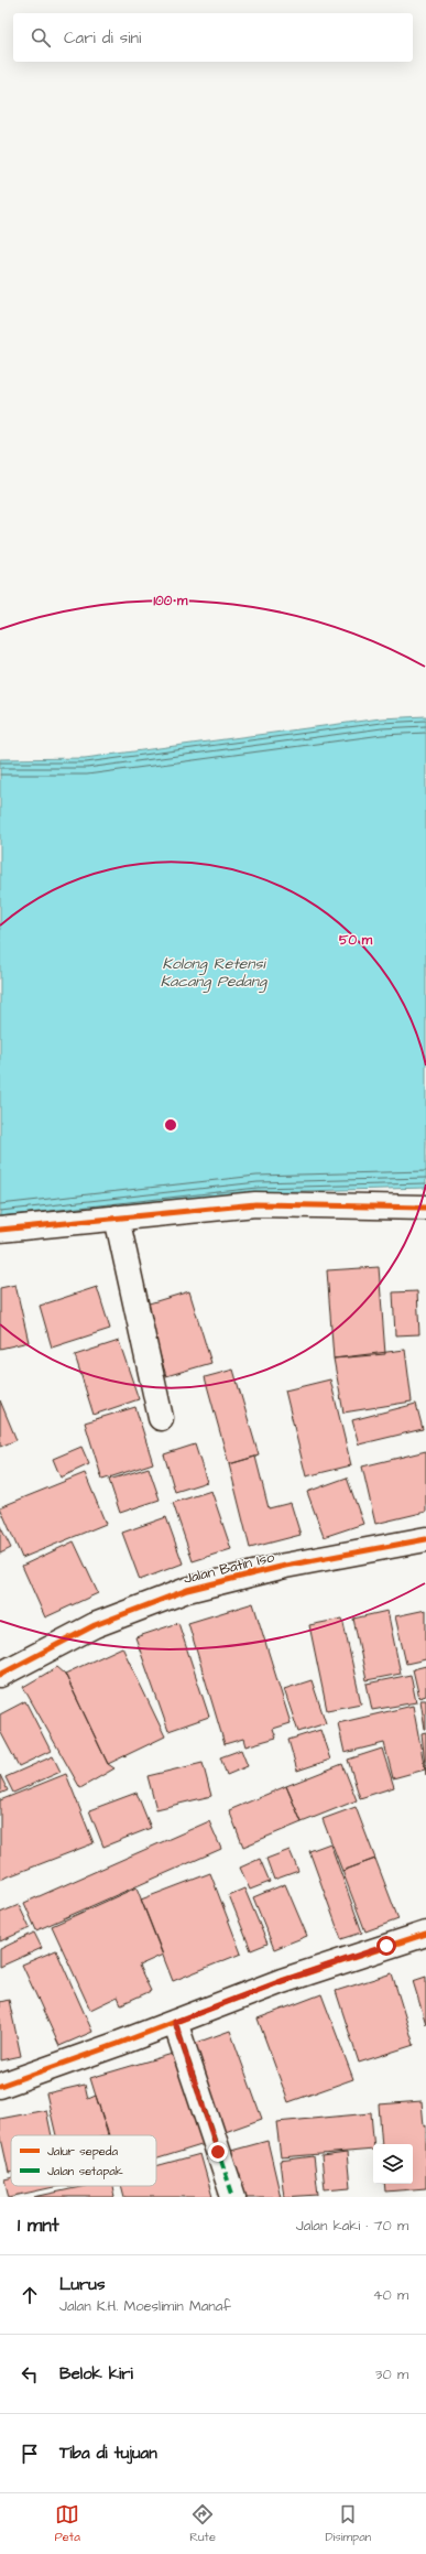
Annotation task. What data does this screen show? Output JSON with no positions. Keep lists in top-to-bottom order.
{
  "streets": {
    "street": ["Jalan Batin Iso"]
  },
  "water": ["Kolong Retensi Kacang Pedang"],
  "legend": ["Jalur sepeda", "Jalan setapak"],
  "page": {
    "search": "Cari di sini",
    "heading": ["1 mnt", "Jalan kaki · 70 m"],
    "list": [
      ["Lurus", "Jalan K.H. Moeslimin Manaf", "40 m"],
      ["Belok kiri", "30 m"],
      "Tiba di tujuan"
    ],
    "nav": ["Peta", "Rute", "Disimpan"]
  },
  "rings": ["100 m", "50 m"]
}
